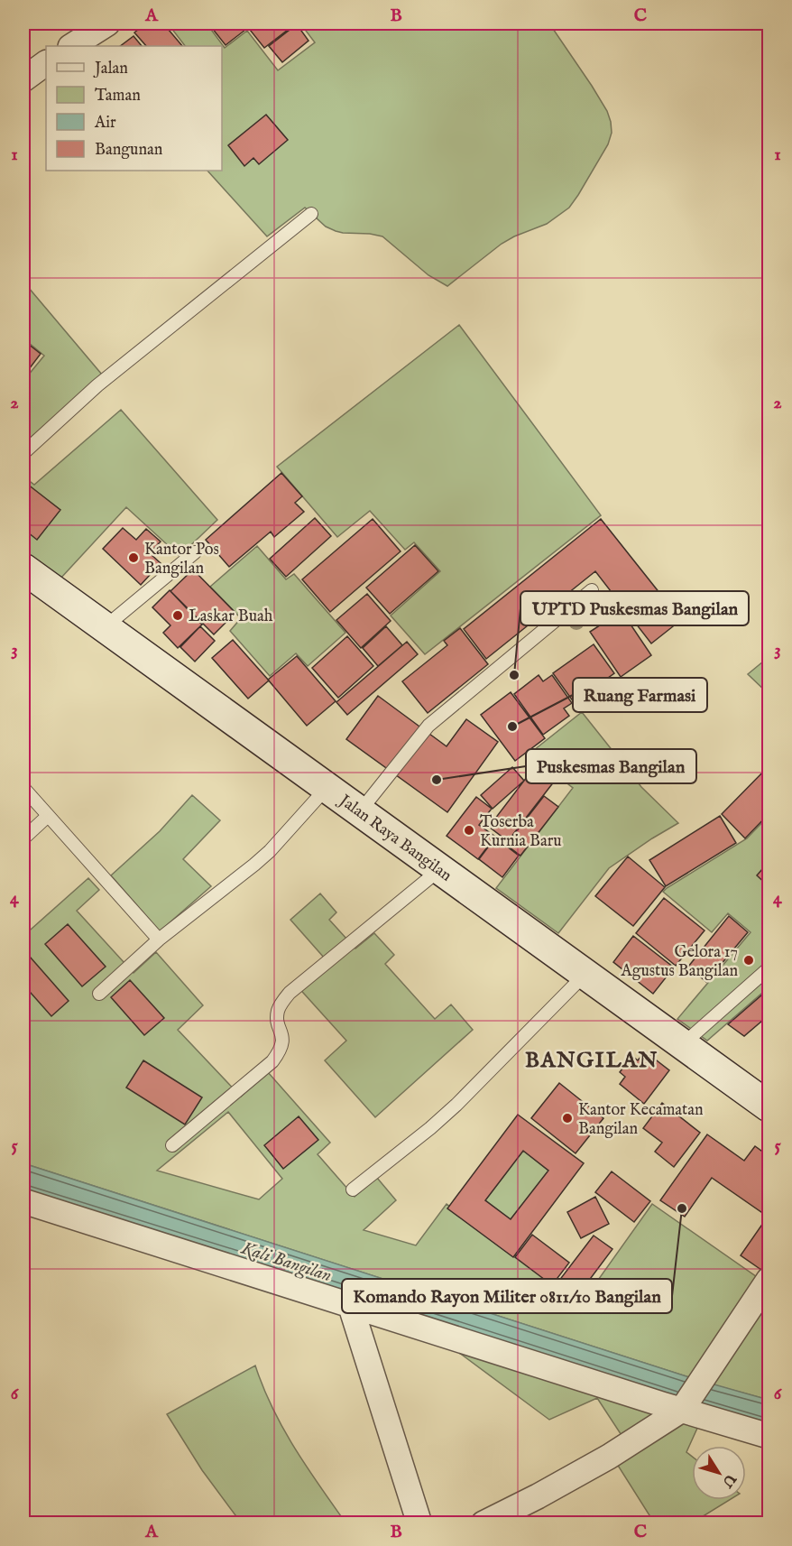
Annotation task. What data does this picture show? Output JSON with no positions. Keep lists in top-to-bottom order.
{
  "streets": {
    "main road": ["Jalan Raya Bangilan"]
  },
  "districts": ["BANGILAN"],
  "water": ["Kali Bangilan"],
  "places": [
    "Kantor Pos Bangilan",
    "Laskar Buah",
    "UPTD Puskesmas Bangilan",
    "Ruang Farmasi",
    "Puskesmas Bangilan",
    "Toserba Kurnia Baru",
    "Gelora 17 Agustus Bangilan",
    "Kantor Kecamatan Bangilan",
    "Komando Rayon Militer 0811/10 Bangilan"
  ],
  "legend": [
    "Jalan",
    "Taman",
    "Air",
    "Bangunan"
  ],
  "north": "bottom right",
  "grid": {
    "columns": ["A", "B", "C"],
    "rows": [
      "1",
      "2",
      "3",
      "4",
      "5",
      "6"
    ]
  }
}
